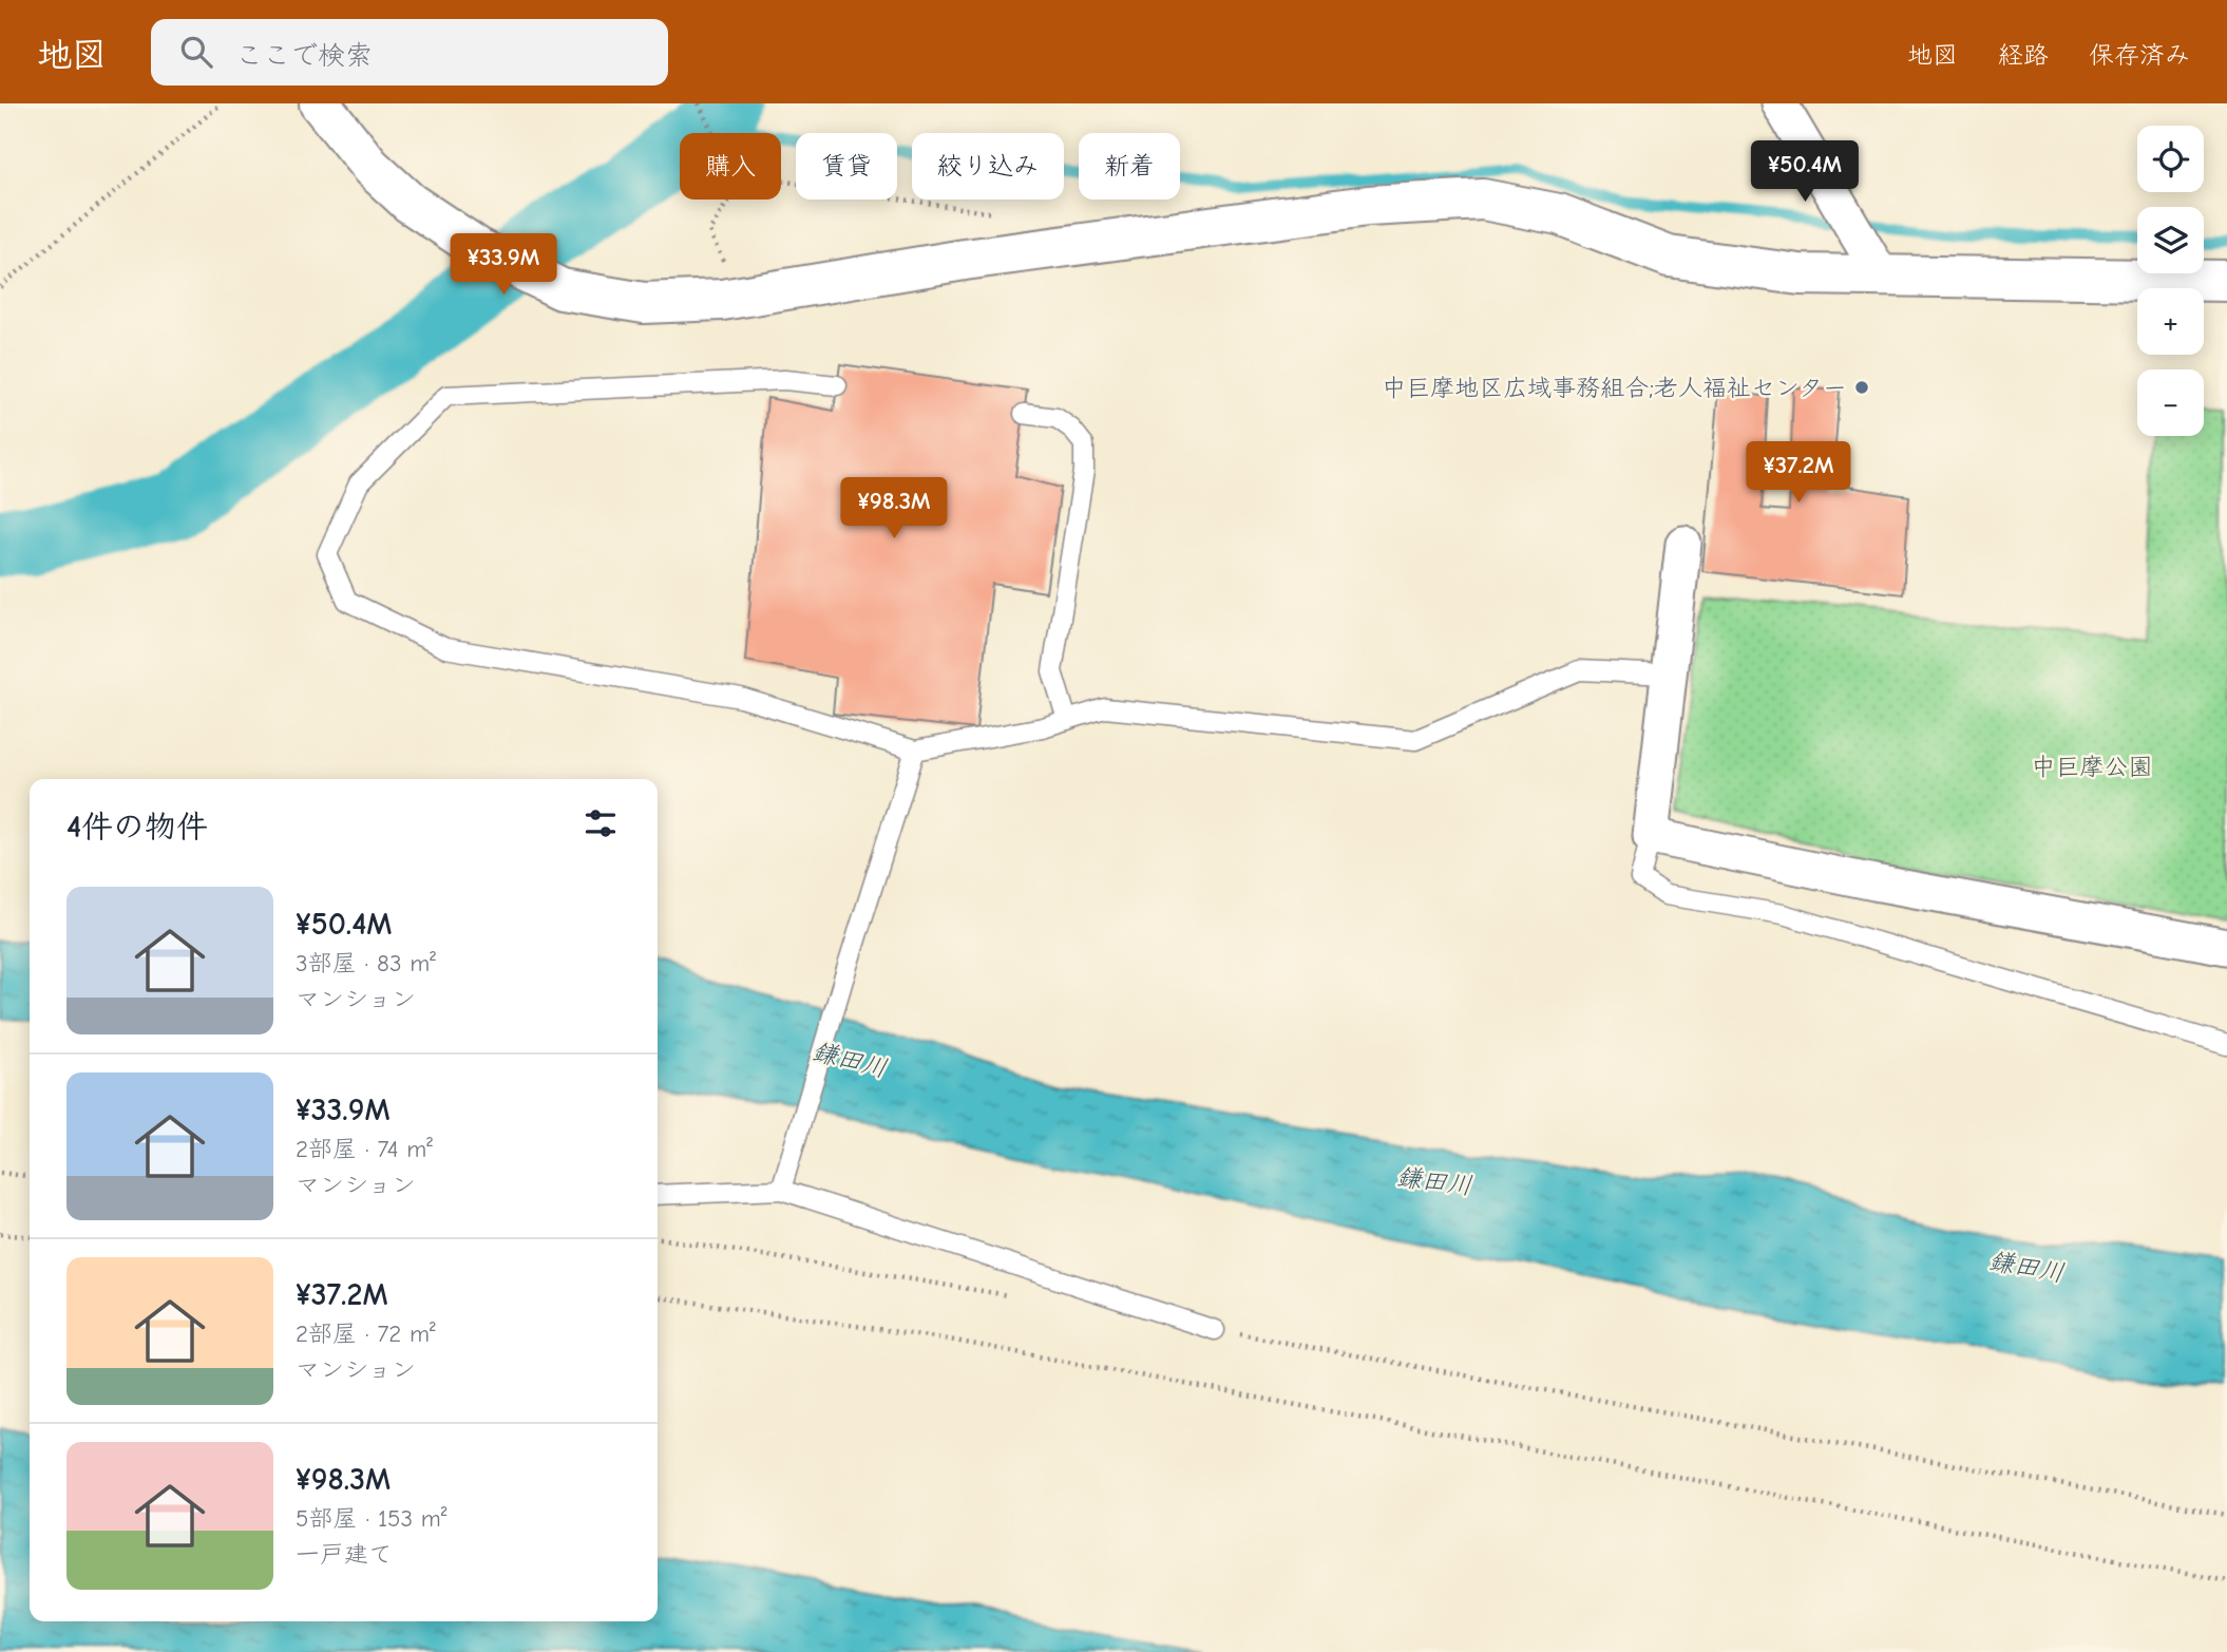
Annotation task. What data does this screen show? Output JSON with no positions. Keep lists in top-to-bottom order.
{
  "water": ["鎌田川"],
  "parks": ["中巨摩公園"],
  "places": ["中巨摩地区広域事務組合;老人福祉センター"],
  "page": {
    "header": "地図",
    "search": "ここで検索",
    "nav": ["地図", "経路", "保存済み"],
    "map_buttons": ["+", "−"],
    "chip": [
      "購入",
      "賃貸",
      "絞り込み",
      "新着"
    ],
    "price": [
      "¥50.4M",
      "¥33.9M",
      "¥37.2M",
      "¥98.3M"
    ],
    "heading": "4件の物件",
    "list": [
      {
        "name": "¥50.4M",
        "note": "3部屋 · 83 m² · マンション"
      },
      {
        "name": "¥33.9M",
        "note": "2部屋 · 74 m² · マンション"
      },
      {
        "name": "¥37.2M",
        "note": "2部屋 · 72 m² · マンション"
      },
      {
        "name": "¥98.3M",
        "note": "5部屋 · 153 m² · 一戸建て"
      }
    ]
  }
}
